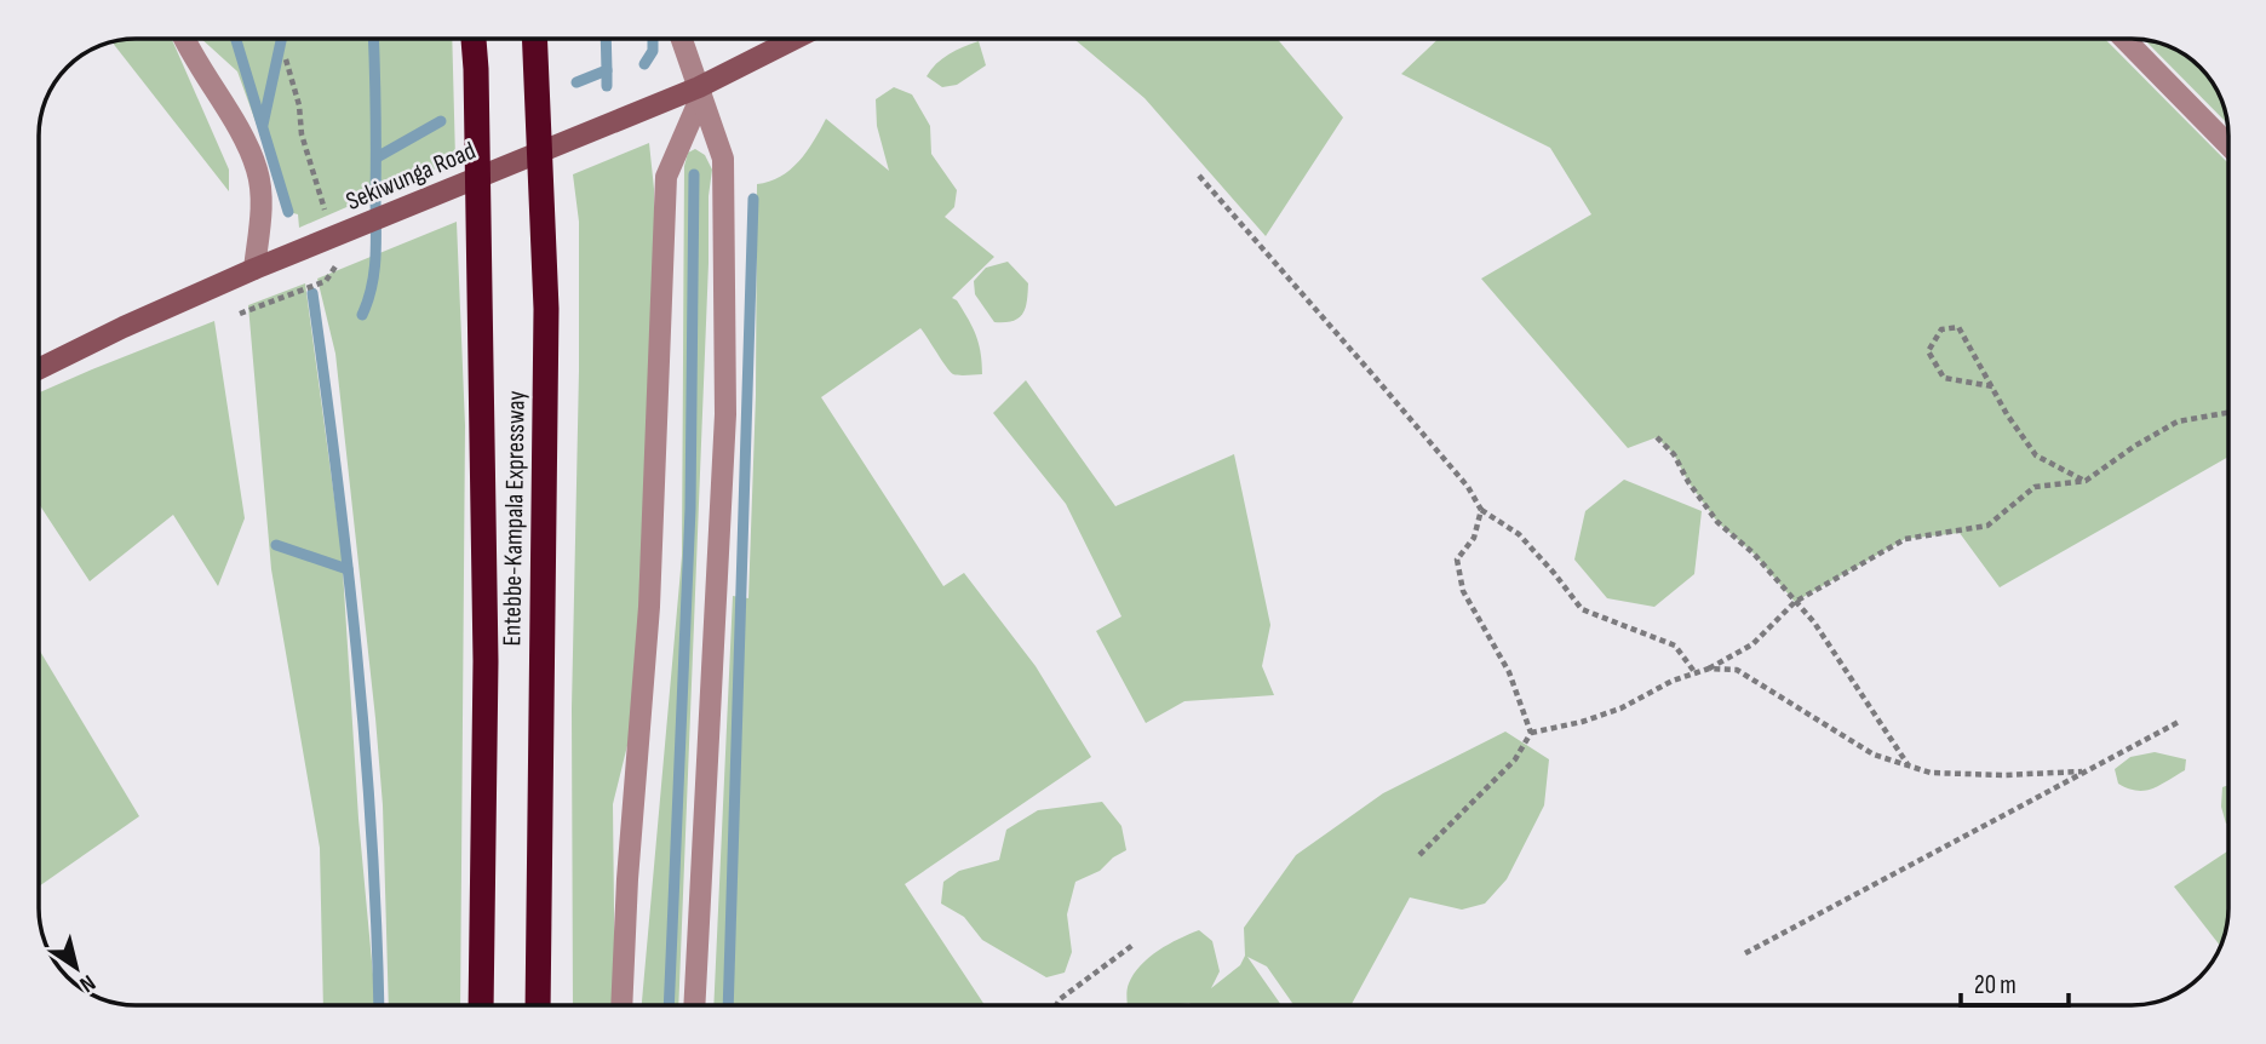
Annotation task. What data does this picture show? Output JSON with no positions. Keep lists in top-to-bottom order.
{
  "streets": {
    "highway": ["Entebbe-Kampala Expressway"],
    "main road": ["Sekiwunga Road"]
  },
  "scale_bar": "20 m",
  "north": "bottom right"
}
